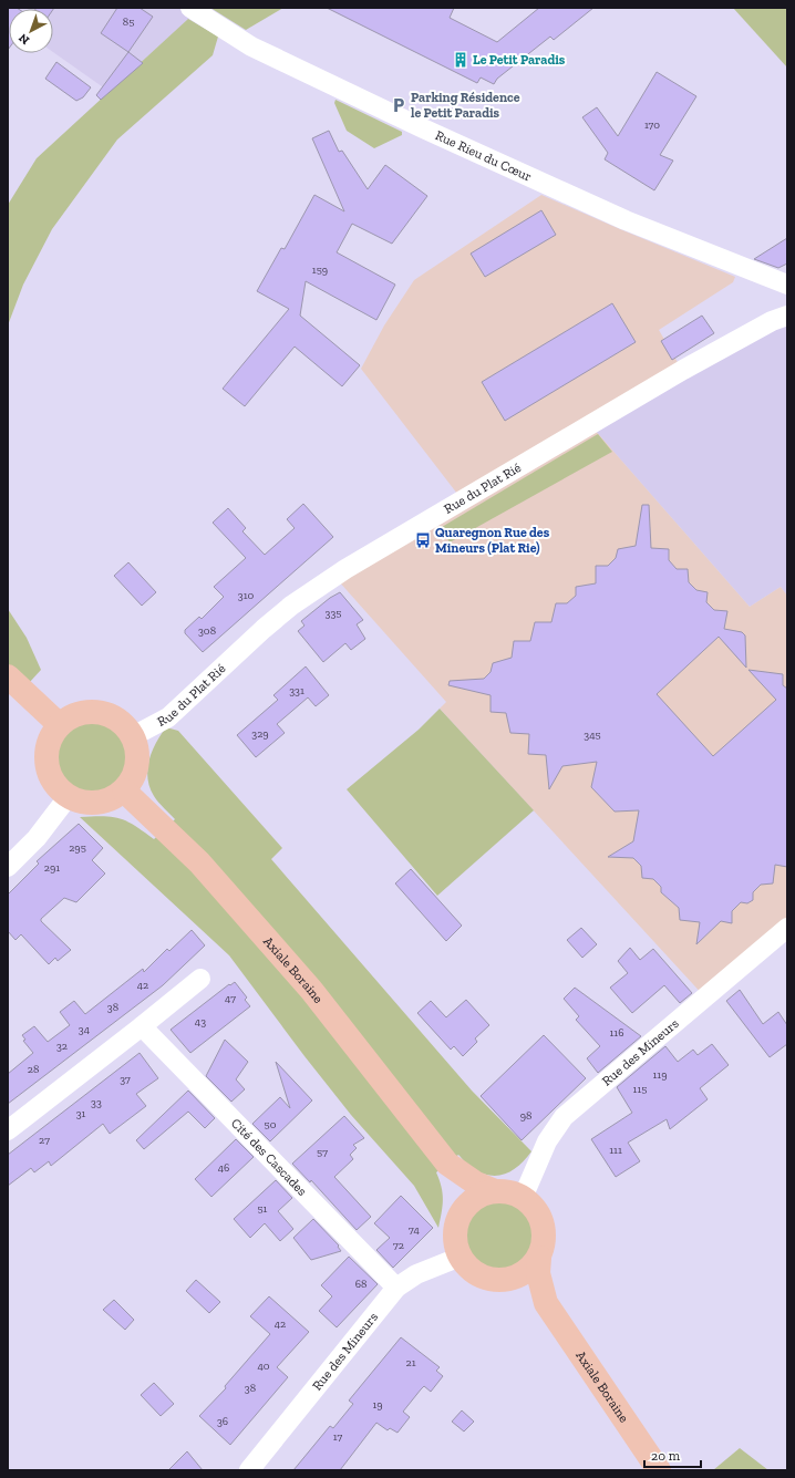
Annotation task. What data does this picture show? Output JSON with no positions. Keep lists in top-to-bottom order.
{
  "streets": {
    "main road": ["Axiale Boraine"],
    "street": [
      "Rue Rieu du Cœur",
      "Rue du Plat Rié",
      "Rue des Mineurs",
      "Cité des Cascades"
    ]
  },
  "crossings": [
    ["Rue du Plat Rié", "Axiale Boraine"],
    ["Rue des Mineurs", "Cité des Cascades"]
  ],
  "places": {
    "building": ["Le Petit Paradis"],
    "parking": ["Parking Résidence le Petit Paradis"],
    "bus stop": ["Quaregnon Rue des Mineurs (Plat Rie)"]
  },
  "house_numbers": [
    "85",
    "170",
    "159",
    "310",
    "335",
    "308",
    "331",
    "329",
    "345",
    "295",
    "291",
    "42",
    "47",
    "38",
    "43",
    "34",
    "116",
    "32",
    "28",
    "119",
    "37",
    "115",
    "33",
    "31",
    "98",
    "50",
    "27",
    "111",
    "57",
    "46",
    "51",
    "74",
    "72",
    "68",
    "42",
    "21",
    "40",
    "38",
    "19",
    "36",
    "17"
  ],
  "scale_bar": "20 m",
  "north": "bottom left"
}
